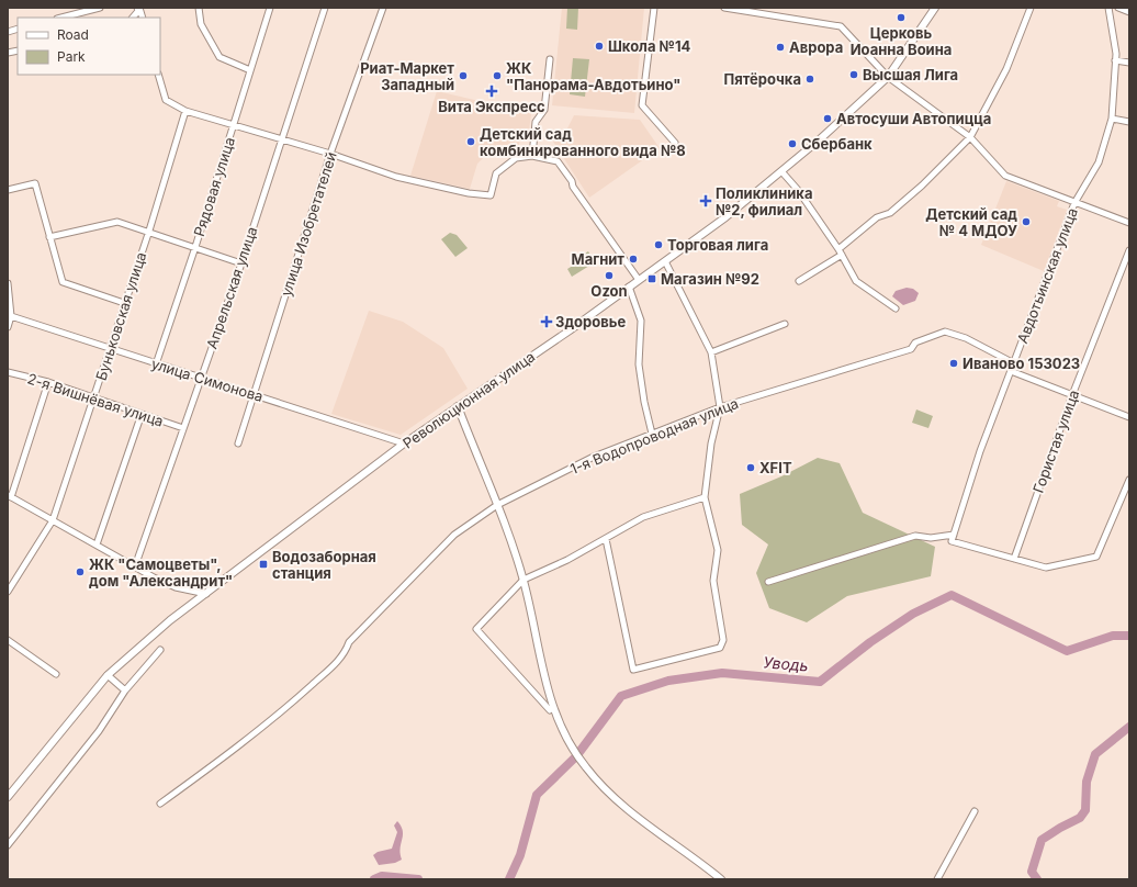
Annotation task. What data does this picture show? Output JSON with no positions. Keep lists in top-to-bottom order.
{
  "streets": {
    "main road": ["Революционная улица"],
    "street": [
      "Рядовая улица",
      "улица Изобретателей",
      "Авдотьинская улица",
      "Апрельская улица",
      "Буньковская улица",
      "улица Симонова",
      "2-я Вишнёвая улица",
      "1-я Водопроводная улица",
      "Гористая улица"
    ]
  },
  "crossings": [
    ["Рядовая улица", "улица Симонова"],
    ["улица Изобретателей", "улица Симонова"],
    ["Авдотьинская улица", "1-я Водопроводная улица"],
    ["Апрельская улица", "улица Симонова"],
    ["Апрельская улица", "2-я Вишнёвая улица"],
    ["Буньковская улица", "улица Симонова"],
    ["Буньковская улица", "2-я Вишнёвая улица"],
    ["улица Симонова", "Революционная улица"]
  ],
  "water": ["Уводь"],
  "places": {
    "other": [
      "Церковь Иоанна Воина",
      "Школа №14",
      "Аврора",
      "Высшая Лига",
      "Риат-Маркет Западный",
      "ЖК \"Панорама-Авдотьино\"",
      "Пятёрочка",
      "Автосуши Автопицца",
      "Детский сад комбинированного вида №8",
      "Сбербанк",
      "Детский сад № 4 МДОУ",
      "Торговая лига",
      "Магнит",
      "Ozon",
      "Иваново 153023",
      "XFIT",
      "ЖК \"Самоцветы\", дом \"Александрит\""
    ],
    "health": ["Вита Экспресс", "Поликлиника №2, филиал", "Здоровье"],
    "transit": ["Магазин №92", "Водозаборная станция"]
  },
  "legend": ["Road", "Park"]
}
